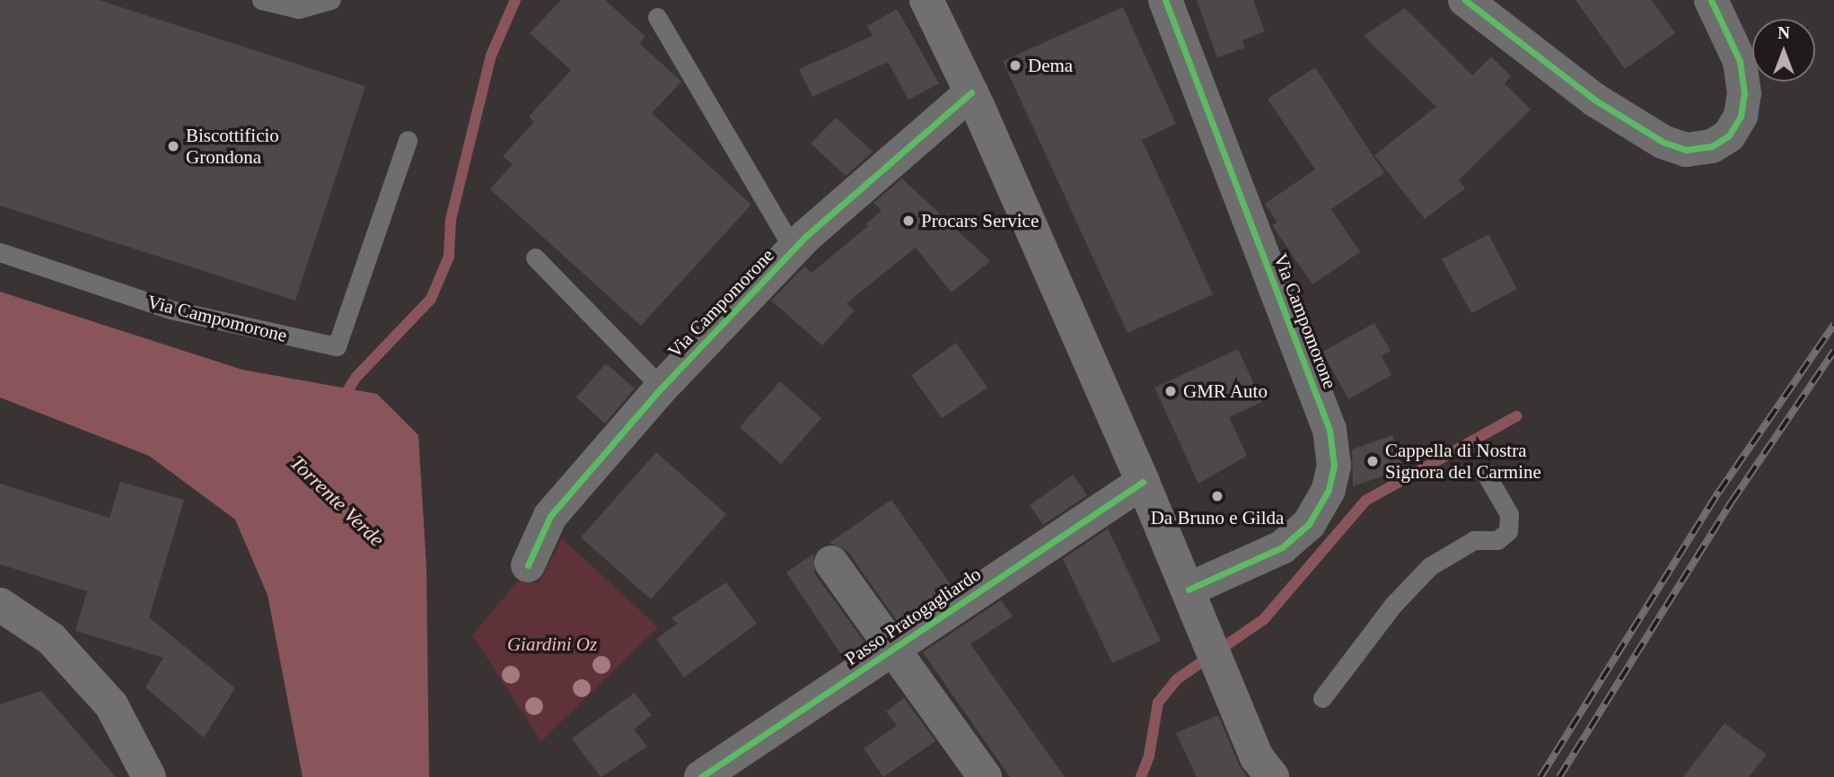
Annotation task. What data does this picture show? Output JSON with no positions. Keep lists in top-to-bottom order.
{
  "streets": {
    "street": ["Via Campomorone", "Passo Pratogagliardo"]
  },
  "water": ["Torrente Verde"],
  "parks": ["Giardini Oz"],
  "places": [
    "Dema",
    "Biscottificio Grondona",
    "Procars Service",
    "GMR Auto",
    "Cappella di Nostra Signora del Carmine",
    "Da Bruno e Gilda"
  ],
  "north": "top"
}
